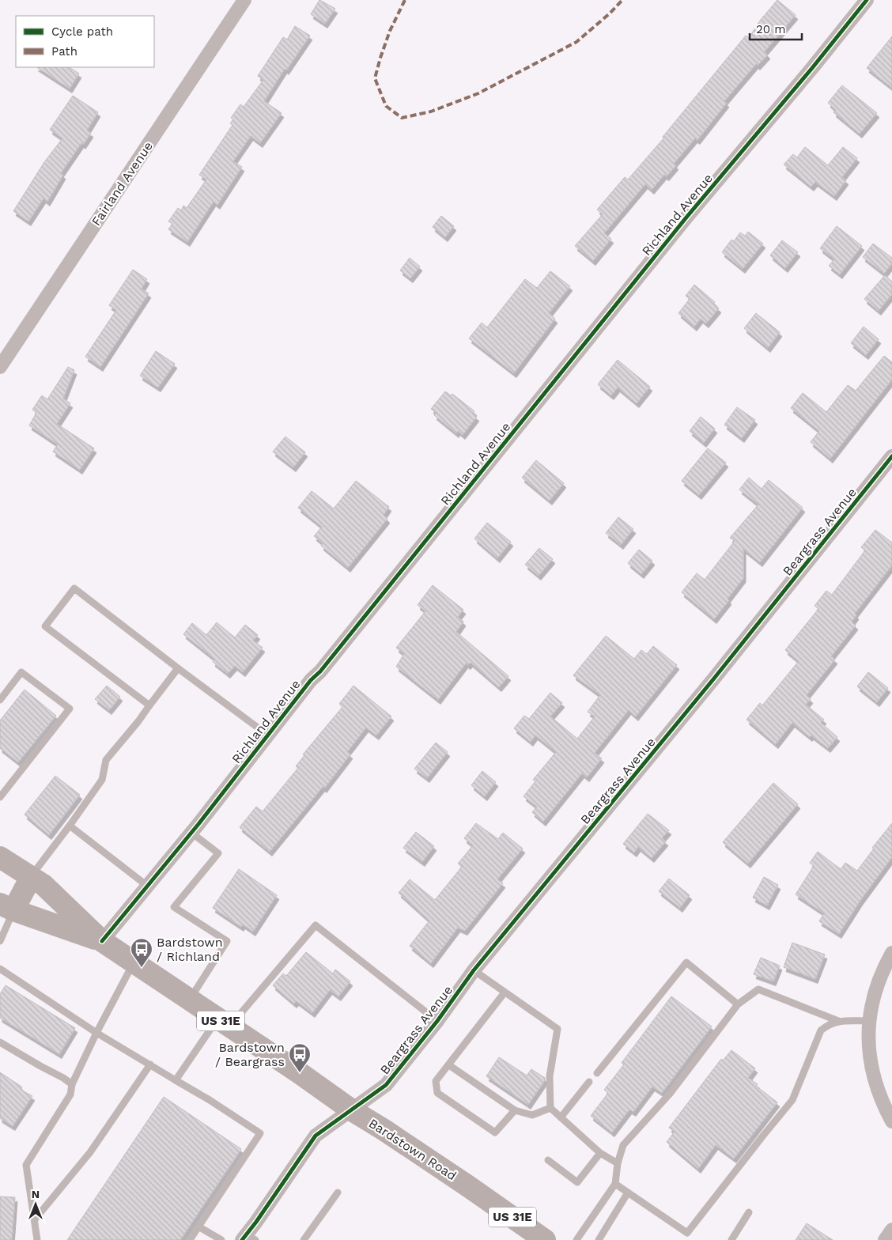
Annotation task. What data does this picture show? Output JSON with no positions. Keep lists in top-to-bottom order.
{
  "streets": {
    "main road": ["US 31E", "Bardstown Road"],
    "street": ["Fairland Avenue", "Richland Avenue", "Beargrass Avenue"]
  },
  "crossings": [
    ["Richland Avenue", "Bardstown Road"],
    ["Beargrass Avenue", "Bardstown Road"]
  ],
  "places": {
    "bus stop": ["Bardstown / Richland", "Bardstown / Beargrass"]
  },
  "legend": ["Cycle path", "Path"],
  "scale_bar": "20 m",
  "north": "top"
}
